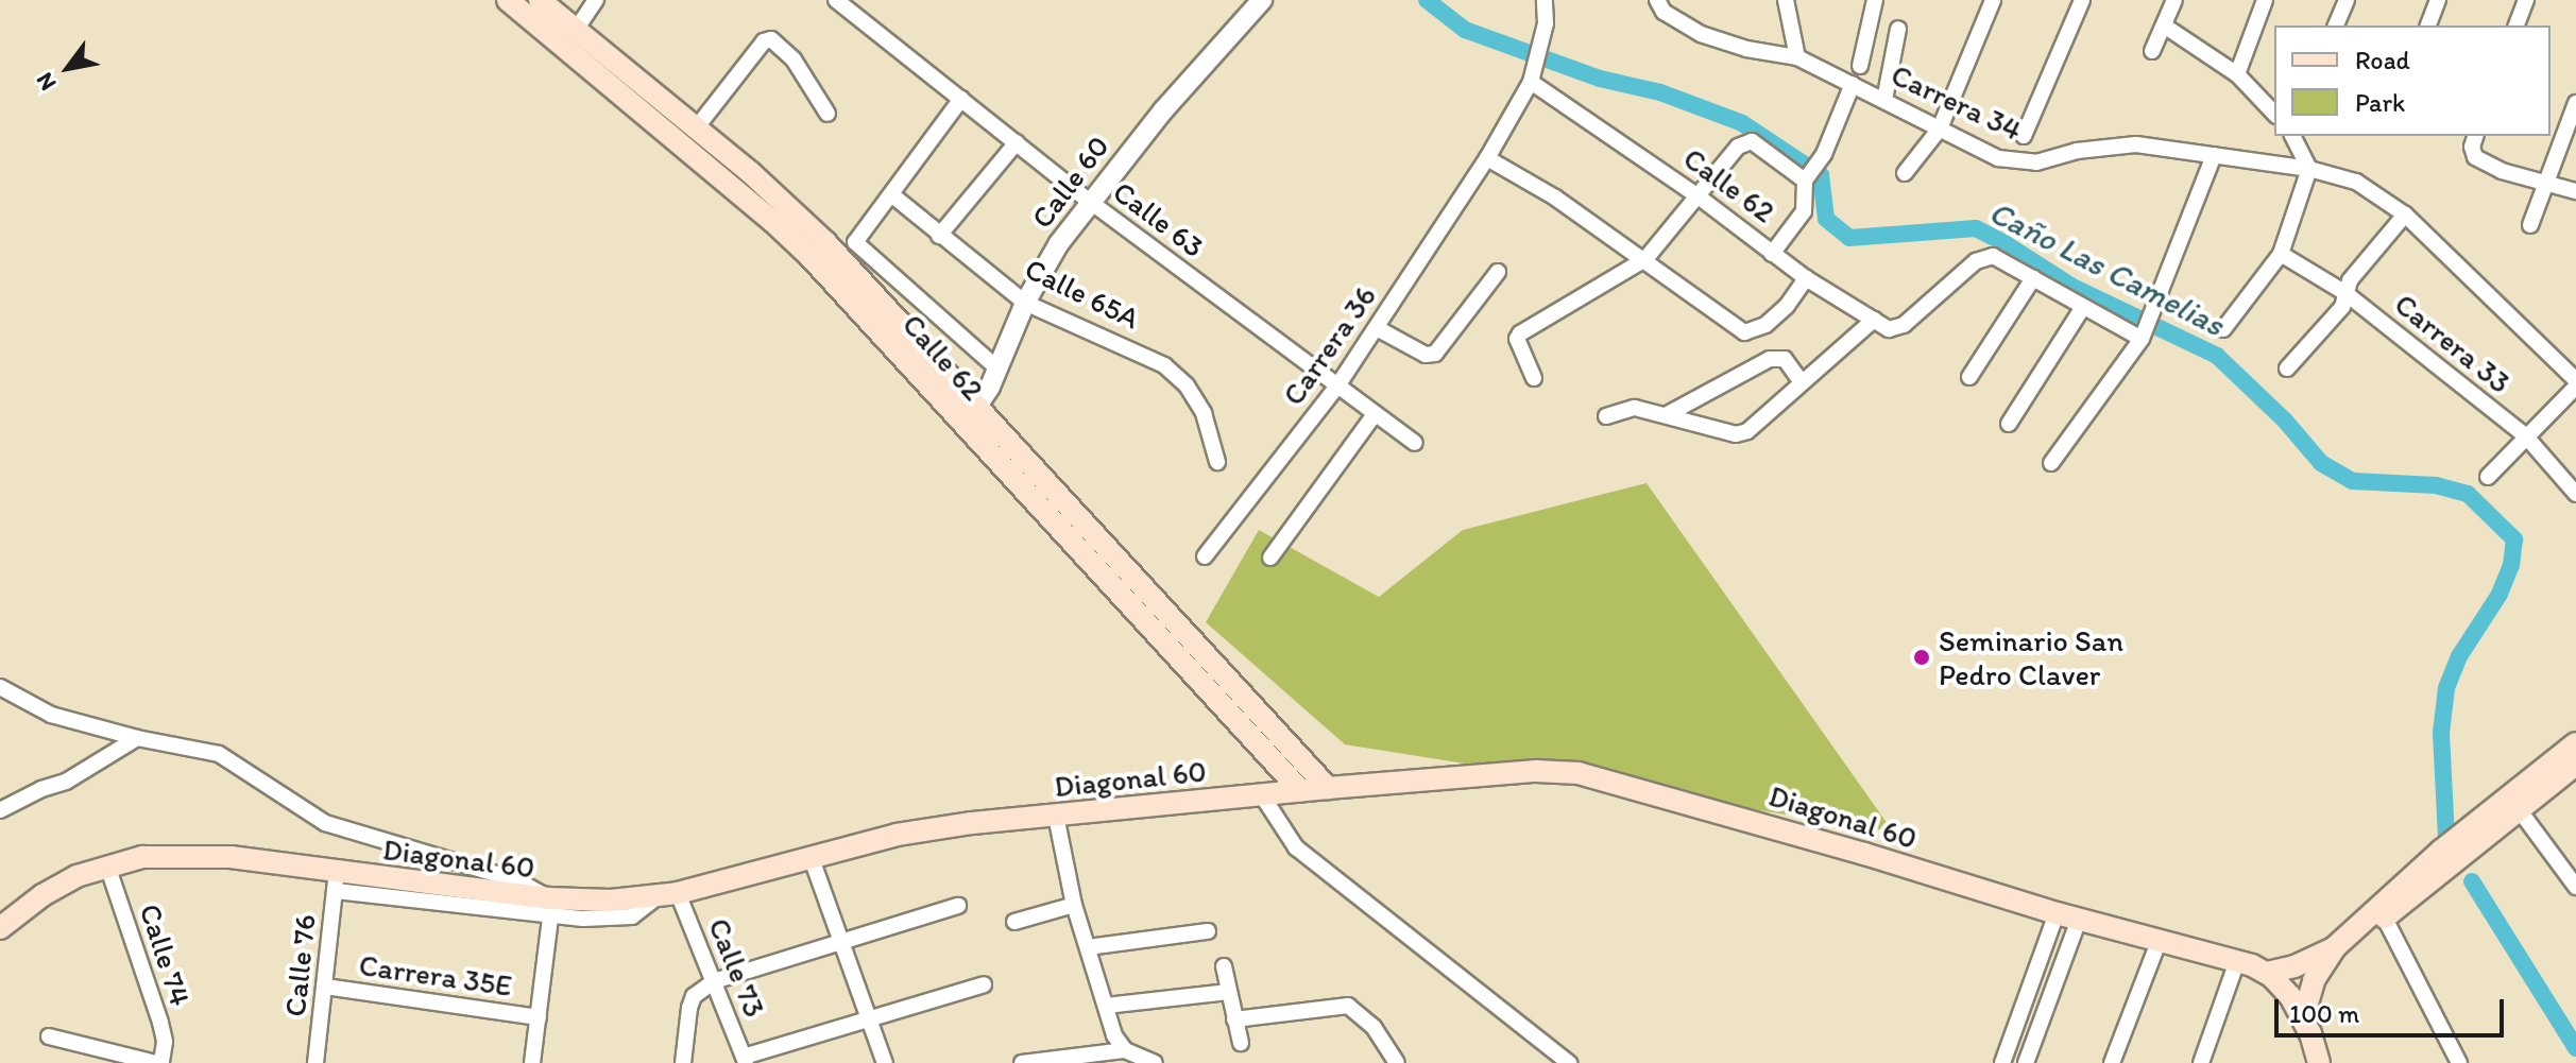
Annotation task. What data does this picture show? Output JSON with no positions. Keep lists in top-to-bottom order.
{
  "streets": {
    "main road": ["Calle 62", "Diagonal 60"],
    "street": [
      "Carrera 34",
      "Calle 60",
      "Calle 63",
      "Calle 65A",
      "Carrera 33",
      "Carrera 36",
      "Calle 74",
      "Calle 76",
      "Calle 73",
      "Carrera 35E"
    ]
  },
  "crossings": [
    ["Calle 60", "Calle 62"],
    ["Calle 60", "Calle 63"],
    ["Calle 60", "Calle 65A"],
    ["Calle 62", "Carrera 36"],
    ["Calle 62", "Diagonal 60"],
    ["Calle 63", "Carrera 36"],
    ["Diagonal 60", "Calle 74"],
    ["Diagonal 60", "Calle 76"],
    ["Diagonal 60", "Calle 73"],
    ["Calle 76", "Carrera 35E"]
  ],
  "water": ["Caño Las Camelias"],
  "places": ["Seminario San Pedro Claver"],
  "legend": ["Road", "Park"],
  "scale_bar": "100 m",
  "north": "bottom left"
}
